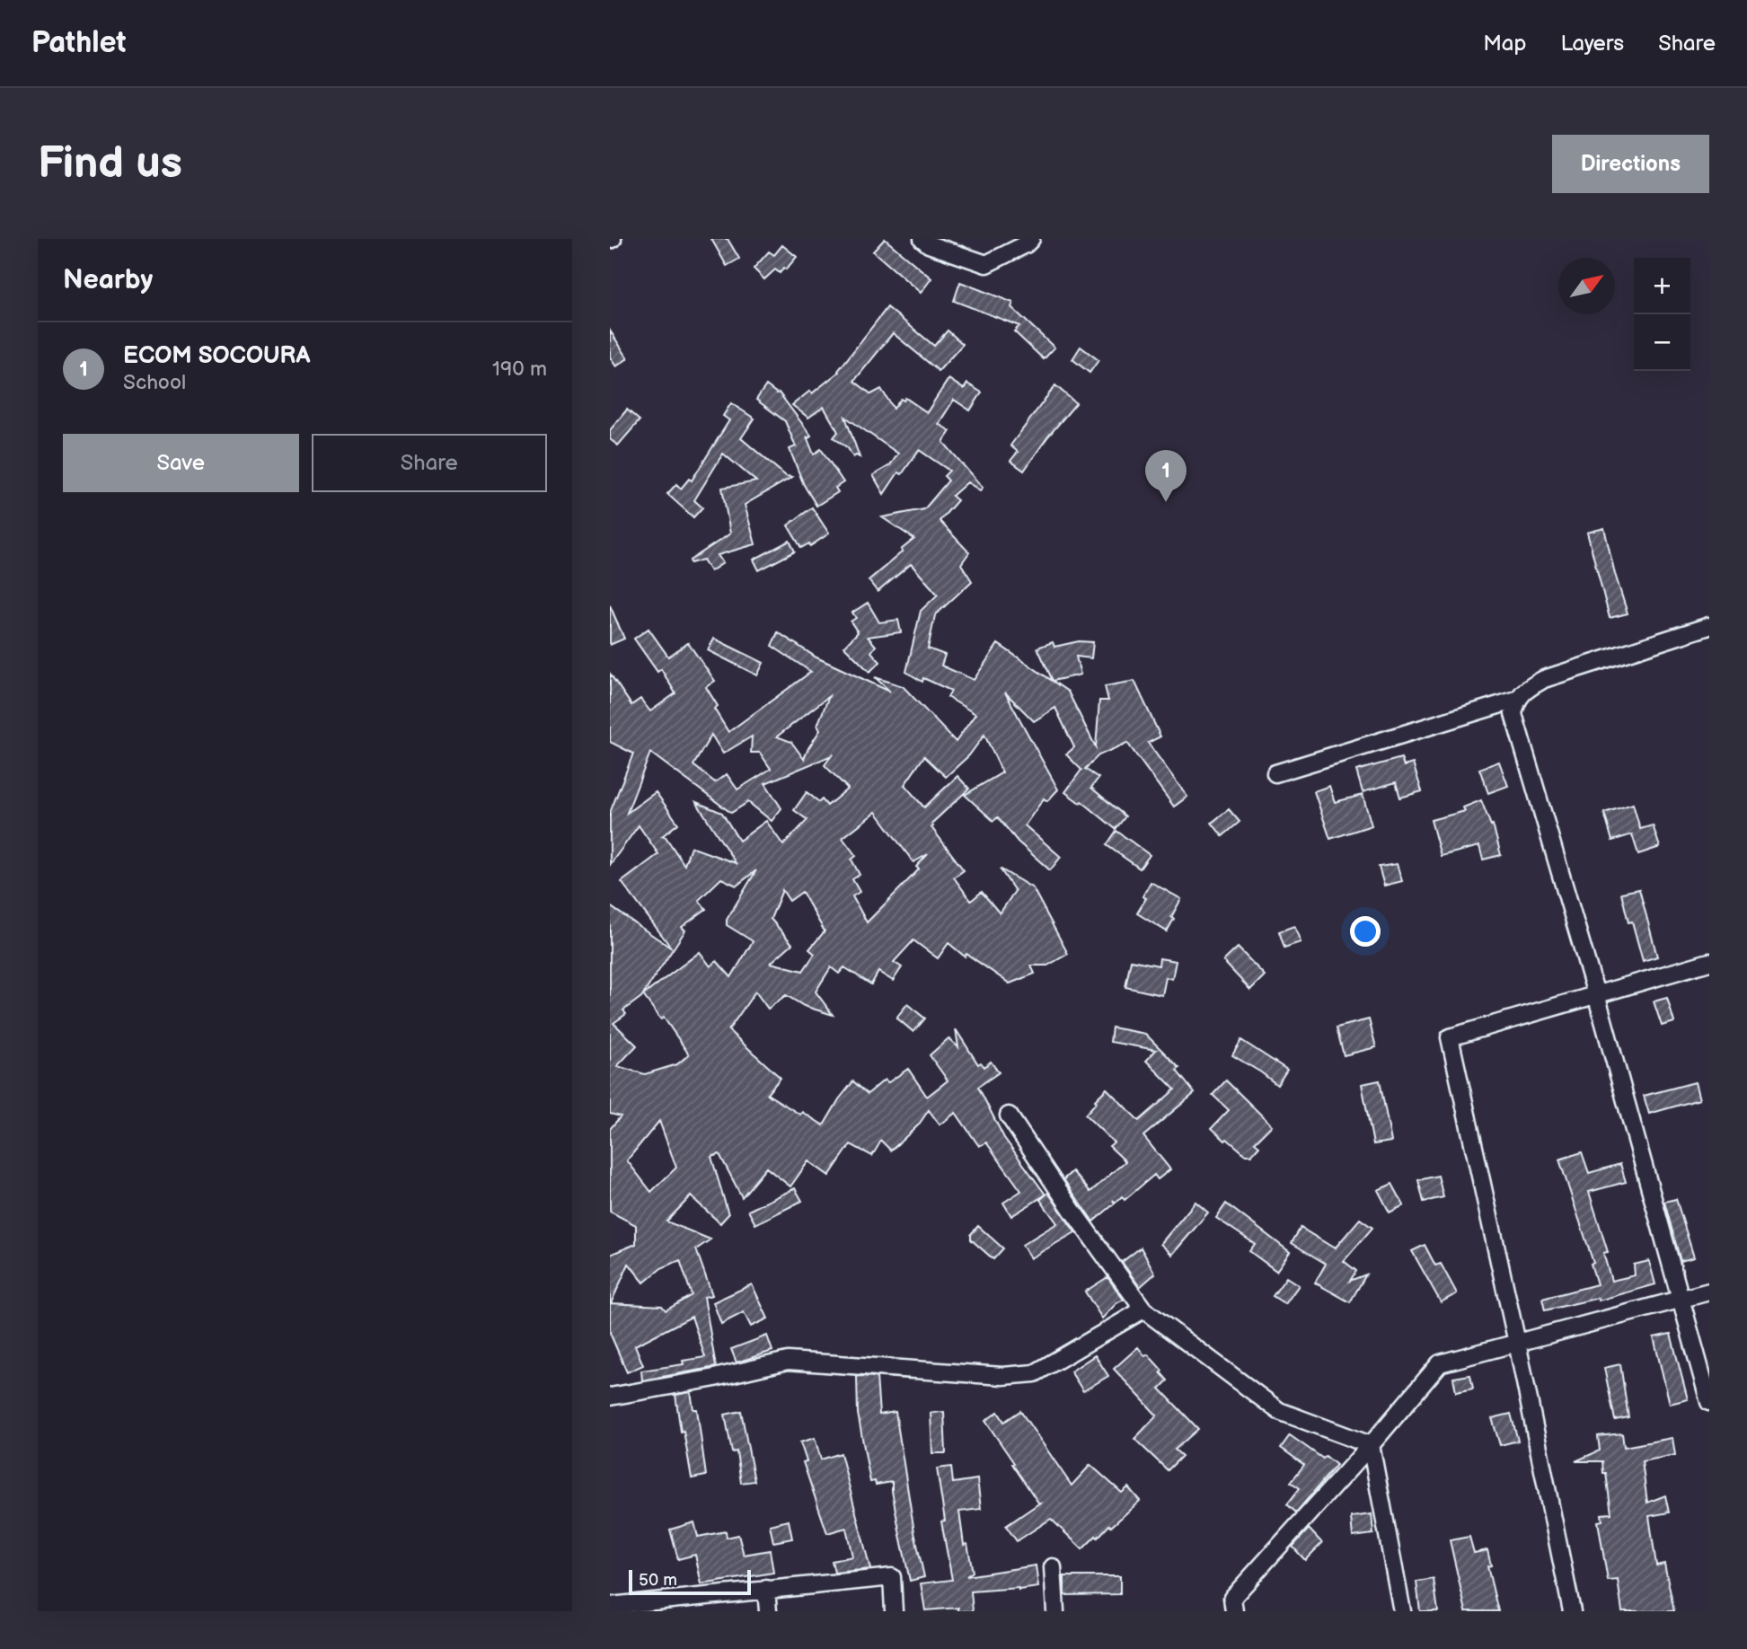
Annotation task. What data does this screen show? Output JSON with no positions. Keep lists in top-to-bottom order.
{
  "scale_bar": "50 m",
  "north": "top right",
  "page": {
    "header": "Pathlet",
    "nav": ["Map", "Layers", "Share"],
    "buttons": [
      "Directions",
      ["Save", "Share"]
    ],
    "title": "Find us",
    "heading": "Nearby",
    "map_buttons": ["+", "−"],
    "list": [
      {
        "mark": "1",
        "name": "ECOM SOCOURA",
        "note": "School",
        "value": "190 m"
      }
    ],
    "pins": "1",
    "scale": "50 m"
  }
}
